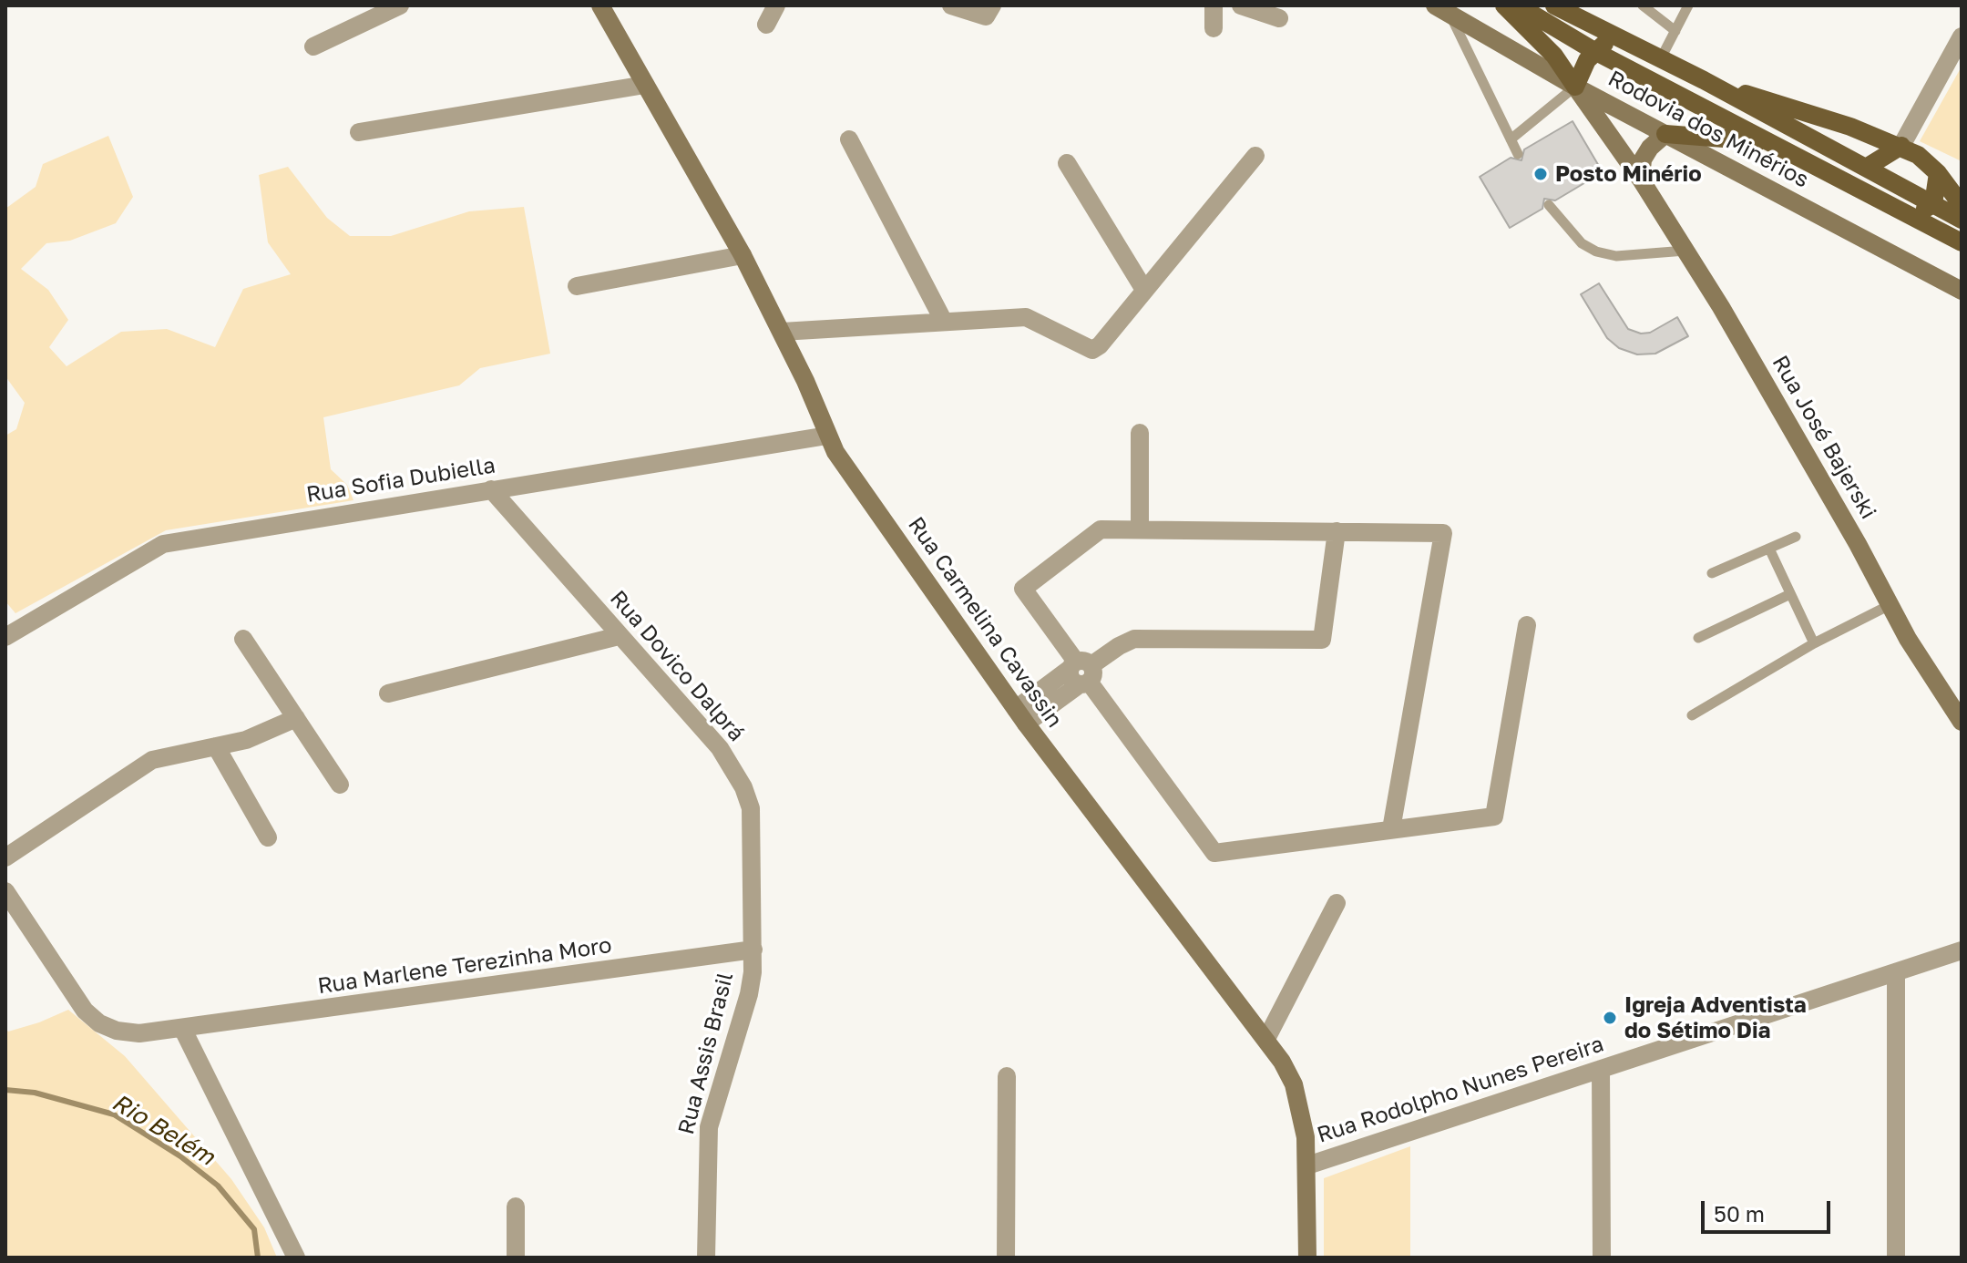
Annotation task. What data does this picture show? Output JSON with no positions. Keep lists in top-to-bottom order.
{
  "streets": {
    "main road": ["Rodovia dos Minérios", "Rua José Bajerski", "Rua Carmelina Cavassin"],
    "street": [
      "Rua Sofia Dubiella",
      "Rua Dovico Dalprá",
      "Rua Marlene Terezinha Moro",
      "Rua Assis Brasil",
      "Rua Rodolpho Nunes Pereira"
    ]
  },
  "crossings": [
    ["Rodovia dos Minérios", "Rua José Bajerski"],
    ["Rua Sofia Dubiella", "Rua Carmelina Cavassin"],
    ["Rua Sofia Dubiella", "Rua Dovico Dalprá"],
    ["Rua Carmelina Cavassin", "Rua Rodolpho Nunes Pereira"],
    ["Rua Dovico Dalprá", "Rua Marlene Terezinha Moro"],
    ["Rua Dovico Dalprá", "Rua Assis Brasil"],
    ["Rua Marlene Terezinha Moro", "Rua Assis Brasil"]
  ],
  "water": ["Rio Belém"],
  "places": ["Posto Minério", "Igreja Adventista do Sétimo Dia"],
  "scale_bar": "50 m"
}
